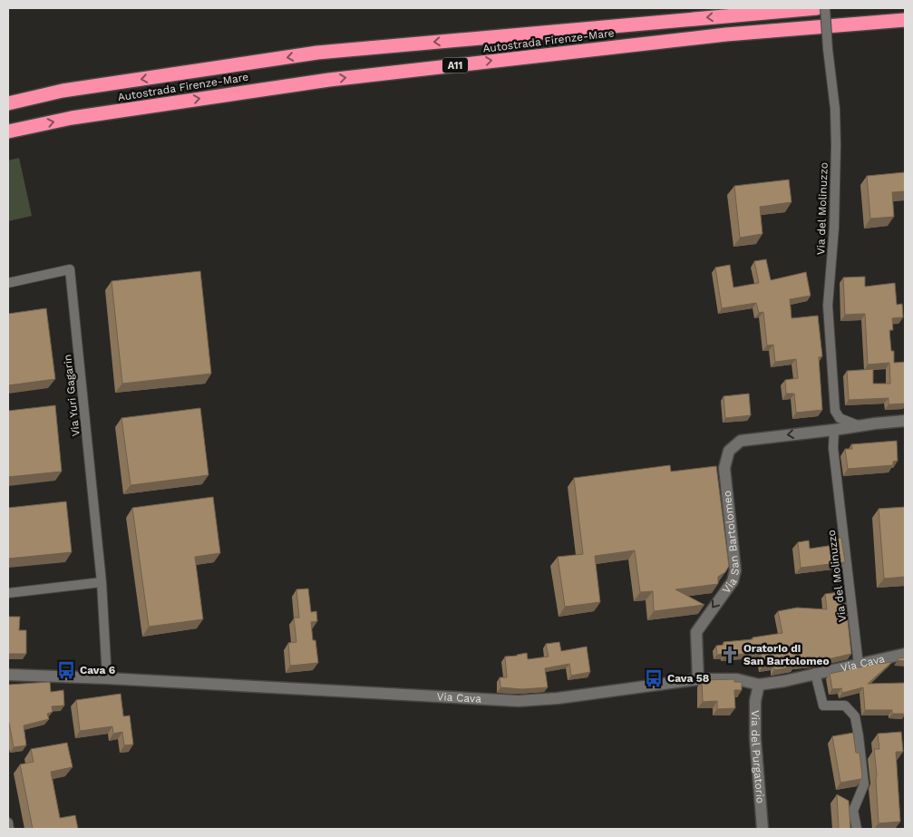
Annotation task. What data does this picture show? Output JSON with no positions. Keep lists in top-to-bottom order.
{
  "streets": {
    "highway": ["Autostrada Firenze-Mare", "A11"],
    "street": [
      "Via del Molinuzzo",
      "Via Yuri Gagarin",
      "Via San Bartolomeo",
      "Via Cava",
      "Via del Purgatorio"
    ]
  },
  "crossings": [
    ["Via del Molinuzzo", "Via San Bartolomeo"],
    ["Via del Molinuzzo", "Via Cava"],
    ["Via Yuri Gagarin", "Via Cava"],
    ["Via San Bartolomeo", "Via Cava"],
    ["Via Cava", "Via del Purgatorio"]
  ],
  "one_way": ["Via San Bartolomeo"],
  "places": {
    "church": ["Oratorio di San Bartolomeo"],
    "bus stop": ["Cava 6", "Cava 58"]
  }
}
